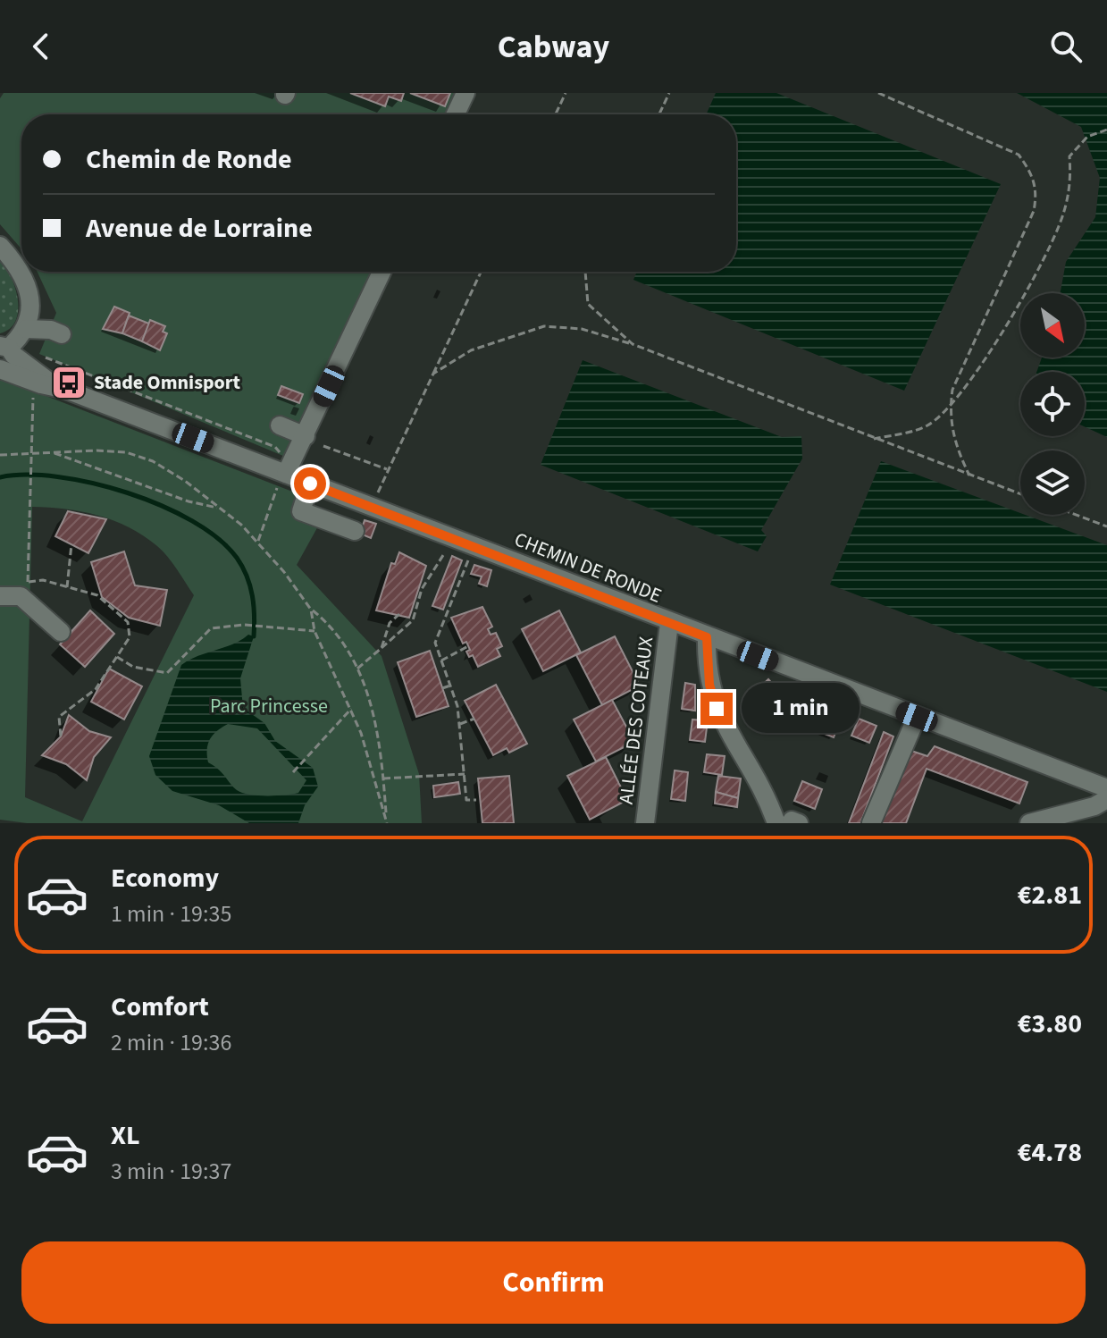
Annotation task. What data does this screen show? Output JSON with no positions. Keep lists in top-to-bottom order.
{
  "streets": {
    "street": ["CHEMIN DE RONDE", "ALLÉE DES COTEAUX"]
  },
  "crossings": [
    ["CHEMIN DE RONDE", "ALLÉE DES COTEAUX"]
  ],
  "parks": ["Parc Princesse"],
  "places": {
    "bus stop": ["Stade Omnisport"]
  },
  "north": "bottom right",
  "page": {
    "header": "Cabway",
    "banner": ["Chemin de Ronde", "Avenue de Lorraine"],
    "bubble": "1 min",
    "list": [
      {
        "name": "Economy",
        "note": "1 min · 19:35",
        "value": "€2.81"
      },
      {
        "name": "Comfort",
        "note": "2 min · 19:36",
        "value": "€3.80"
      },
      {
        "name": "XL",
        "note": "3 min · 19:37",
        "value": "€4.78"
      }
    ],
    "buttons": "Confirm"
  }
}
